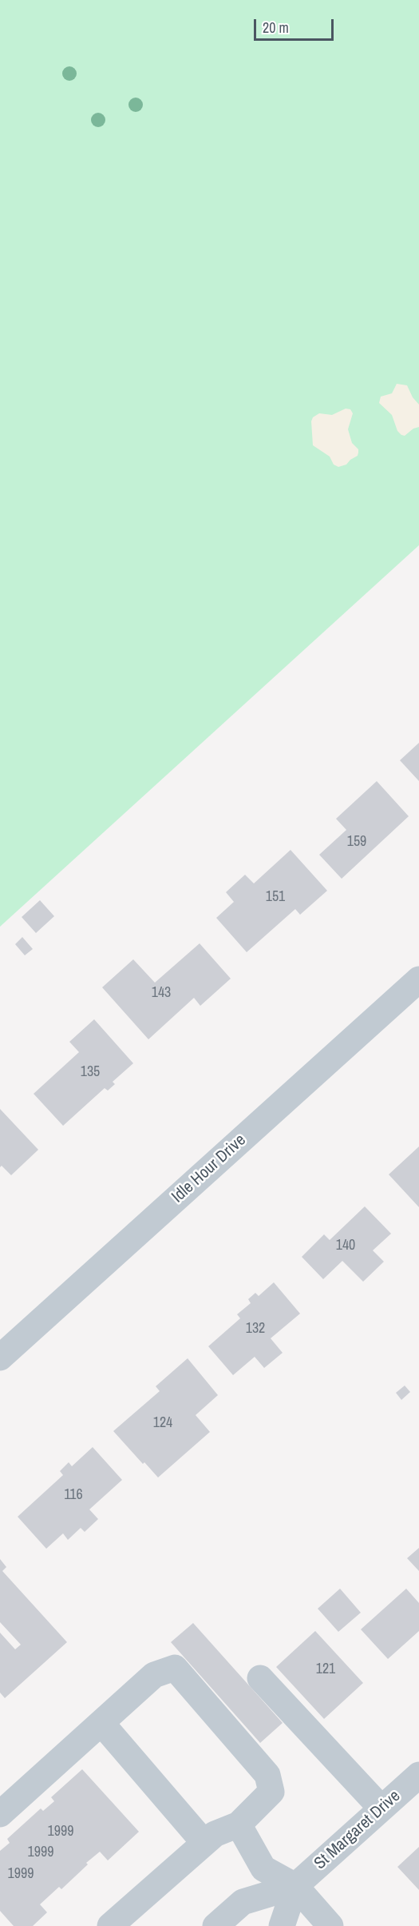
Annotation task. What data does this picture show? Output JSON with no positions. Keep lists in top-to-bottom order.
{
  "streets": {
    "street": ["Idle Hour Drive", "St Margaret Drive"]
  },
  "house_numbers": [
    "159",
    "151",
    "143",
    "135",
    "140",
    "132",
    "124",
    "116",
    "121",
    "1999",
    "1999",
    "1999"
  ],
  "scale_bar": "20 m"
}
